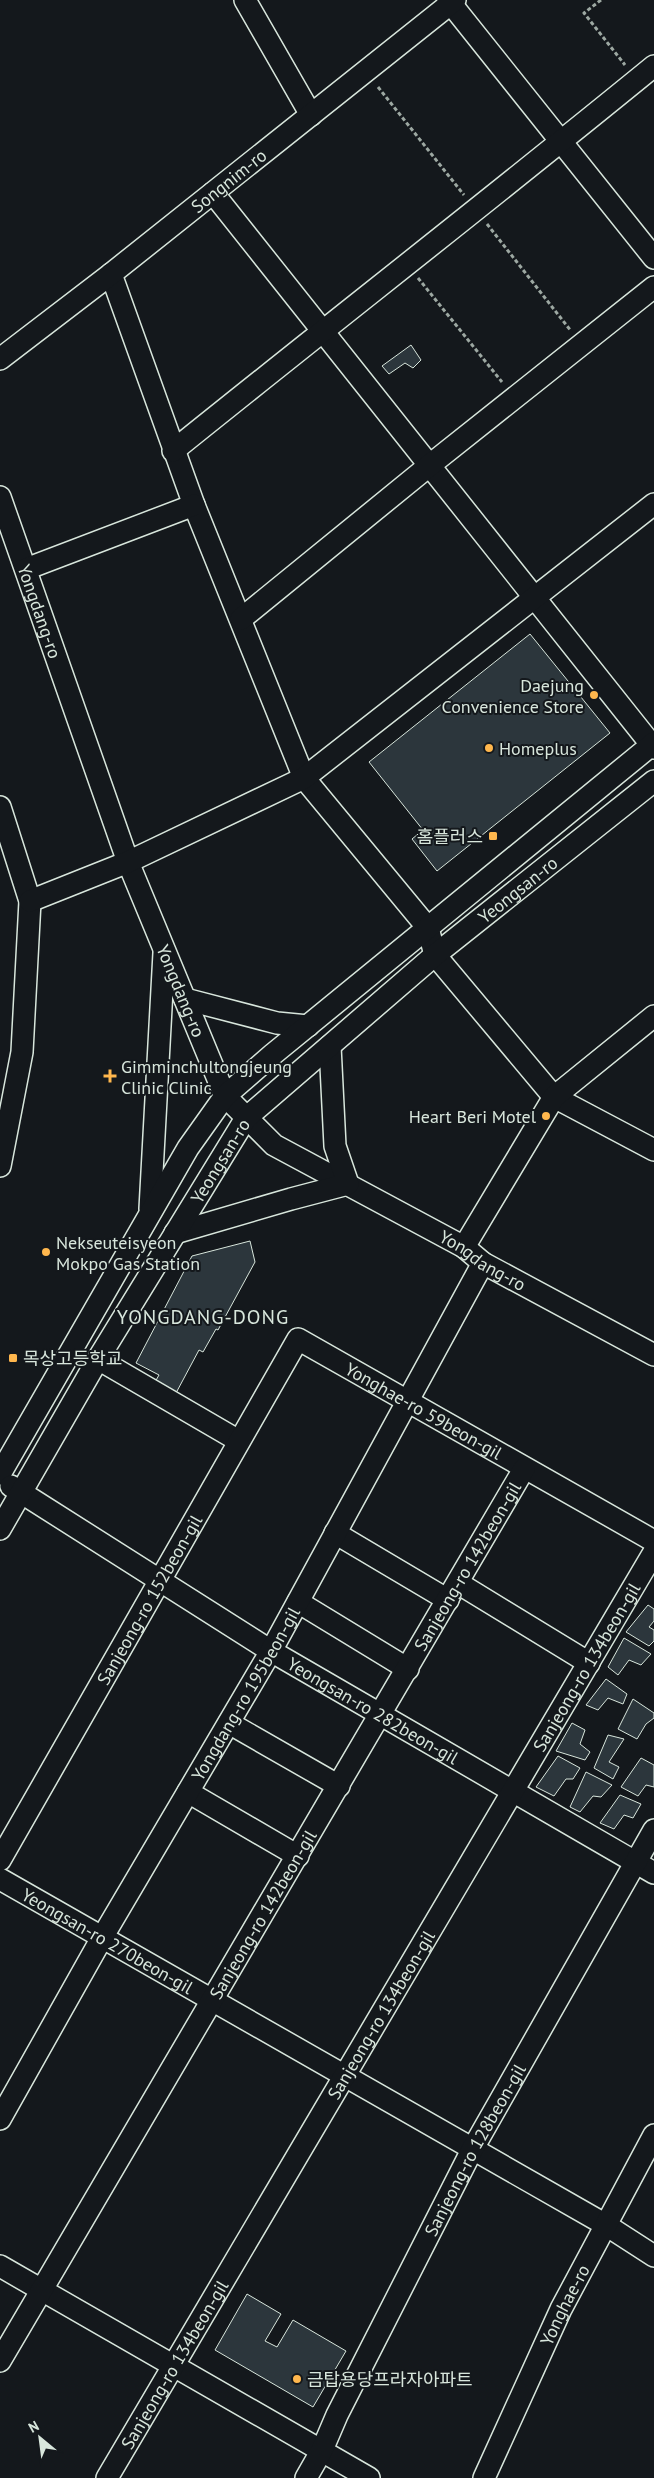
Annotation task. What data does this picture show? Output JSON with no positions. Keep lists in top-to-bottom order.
{
  "streets": {
    "street": [
      "Songnim-ro",
      "Yongdang-ro",
      "Yeongsan-ro",
      "Yonghae-ro 59beon-gil",
      "Sanjeong-ro 142beon-gil",
      "Sanjeong-ro 152beon-gil",
      "Sanjeong-ro 134beon-gil",
      "Yongdang-ro 195beon-gil",
      "Yeongsan-ro 282beon-gil",
      "Yeongsan-ro 270beon-gil",
      "Sanjeong-ro 128beon-gil",
      "Yonghae-ro"
    ]
  },
  "crossings": [
    ["Yongdang-ro", "Yeongsan-ro"],
    ["Yongdang-ro", "Yongdang-ro 195beon-gil"],
    ["Yeongsan-ro", "Yeongsan-ro 282beon-gil"],
    ["Yonghae-ro 59beon-gil", "Sanjeong-ro 142beon-gil"],
    ["Yonghae-ro 59beon-gil", "Sanjeong-ro 152beon-gil"],
    ["Yonghae-ro 59beon-gil", "Yongdang-ro 195beon-gil"],
    ["Sanjeong-ro 142beon-gil", "Yeongsan-ro 282beon-gil"],
    ["Sanjeong-ro 142beon-gil", "Yeongsan-ro 270beon-gil"],
    ["Sanjeong-ro 152beon-gil", "Yeongsan-ro 282beon-gil"],
    ["Sanjeong-ro 134beon-gil", "Yeongsan-ro 282beon-gil"],
    ["Sanjeong-ro 134beon-gil", "Yeongsan-ro 270beon-gil"],
    ["Yongdang-ro 195beon-gil", "Yeongsan-ro 282beon-gil"],
    ["Yongdang-ro 195beon-gil", "Yeongsan-ro 270beon-gil"],
    ["Yeongsan-ro 282beon-gil", "Sanjeong-ro 128beon-gil"],
    ["Yeongsan-ro 270beon-gil", "Sanjeong-ro 128beon-gil"],
    ["Yeongsan-ro 270beon-gil", "Yonghae-ro"]
  ],
  "districts": ["YONGDANG-DONG"],
  "places": {
    "other": [
      "Daejung Convenience Store",
      "Homeplus",
      "Heart Beri Motel",
      "Nekseuteisyeon Mokpo Gas Station",
      "금탑용당프라자아파트"
    ],
    "transit": ["홈플러스", "목상고등학교"],
    "health": ["Gimminchultongjeung Clinic Clinic"]
  },
  "north": "top left"
}
